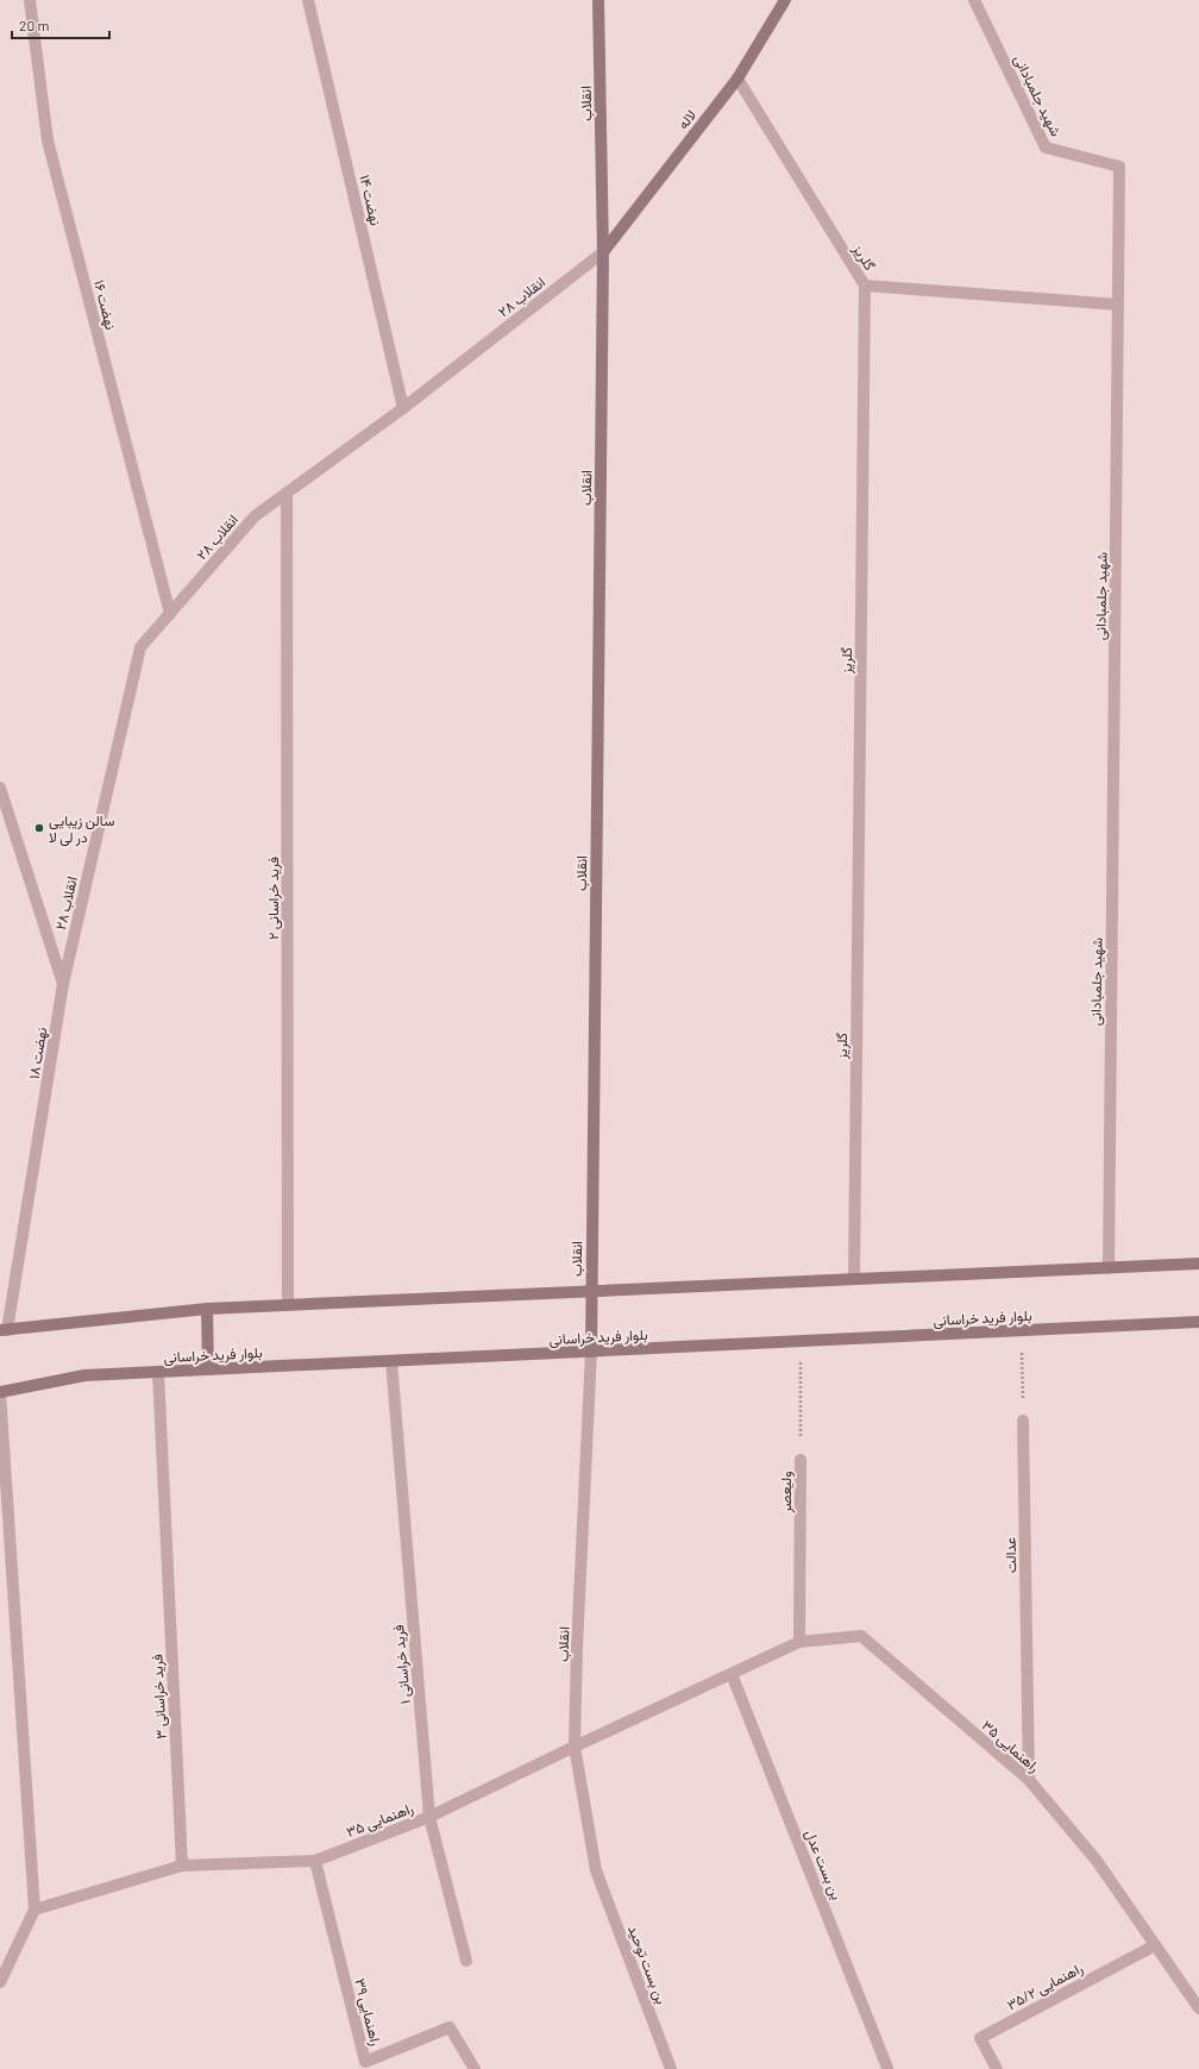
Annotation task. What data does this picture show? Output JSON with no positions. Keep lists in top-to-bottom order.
{
  "streets": {
    "street": [
      "شهید جلمبادانی",
      "انقلاب",
      "لاله",
      "نهضت ۱۴",
      "گلریز",
      "انقلاب ۲۸",
      "نهضت ۱۶",
      "فرید خراسانی ۲",
      "نهضت ۱۸",
      "بلوار فرید خراسانی",
      "ولیعصر",
      "عدالت",
      "فرید خراسانی ۱",
      "فرید خراسانی ۳",
      "راهنمایی ۳۵",
      "بن بست عدل",
      "بن بست توحید",
      "راهنمایی ۳۵/۲",
      "راهنمایی ۳۹"
    ]
  },
  "crossings": [
    ["انقلاب", "لاله"],
    ["انقلاب", "انقلاب ۲۸"],
    ["انقلاب", "بلوار فرید خراسانی"],
    ["انقلاب", "راهنمایی ۳۵"],
    ["انقلاب", "بن بست توحید"],
    ["لاله", "گلریز"],
    ["لاله", "انقلاب ۲۸"],
    ["نهضت ۱۴", "انقلاب ۲۸"],
    ["انقلاب ۲۸", "نهضت ۱۶"],
    ["انقلاب ۲۸", "فرید خراسانی ۲"],
    ["انقلاب ۲۸", "نهضت ۱۸"],
    ["بلوار فرید خراسانی", "ولیعصر"],
    ["بلوار فرید خراسانی", "فرید خراسانی ۱"],
    ["بلوار فرید خراسانی", "فرید خراسانی ۳"],
    ["ولیعصر", "راهنمایی ۳۵"],
    ["عدالت", "راهنمایی ۳۵"],
    ["فرید خراسانی ۱", "راهنمایی ۳۵"],
    ["فرید خراسانی ۳", "راهنمایی ۳۵"],
    ["راهنمایی ۳۵", "بن بست عدل"],
    ["راهنمایی ۳۵", "راهنمایی ۳۵/۲"],
    ["راهنمایی ۳۵", "راهنمایی ۳۹"]
  ],
  "places": ["سالن زیبایی در لی لا"],
  "scale_bar": "20 m"
}
